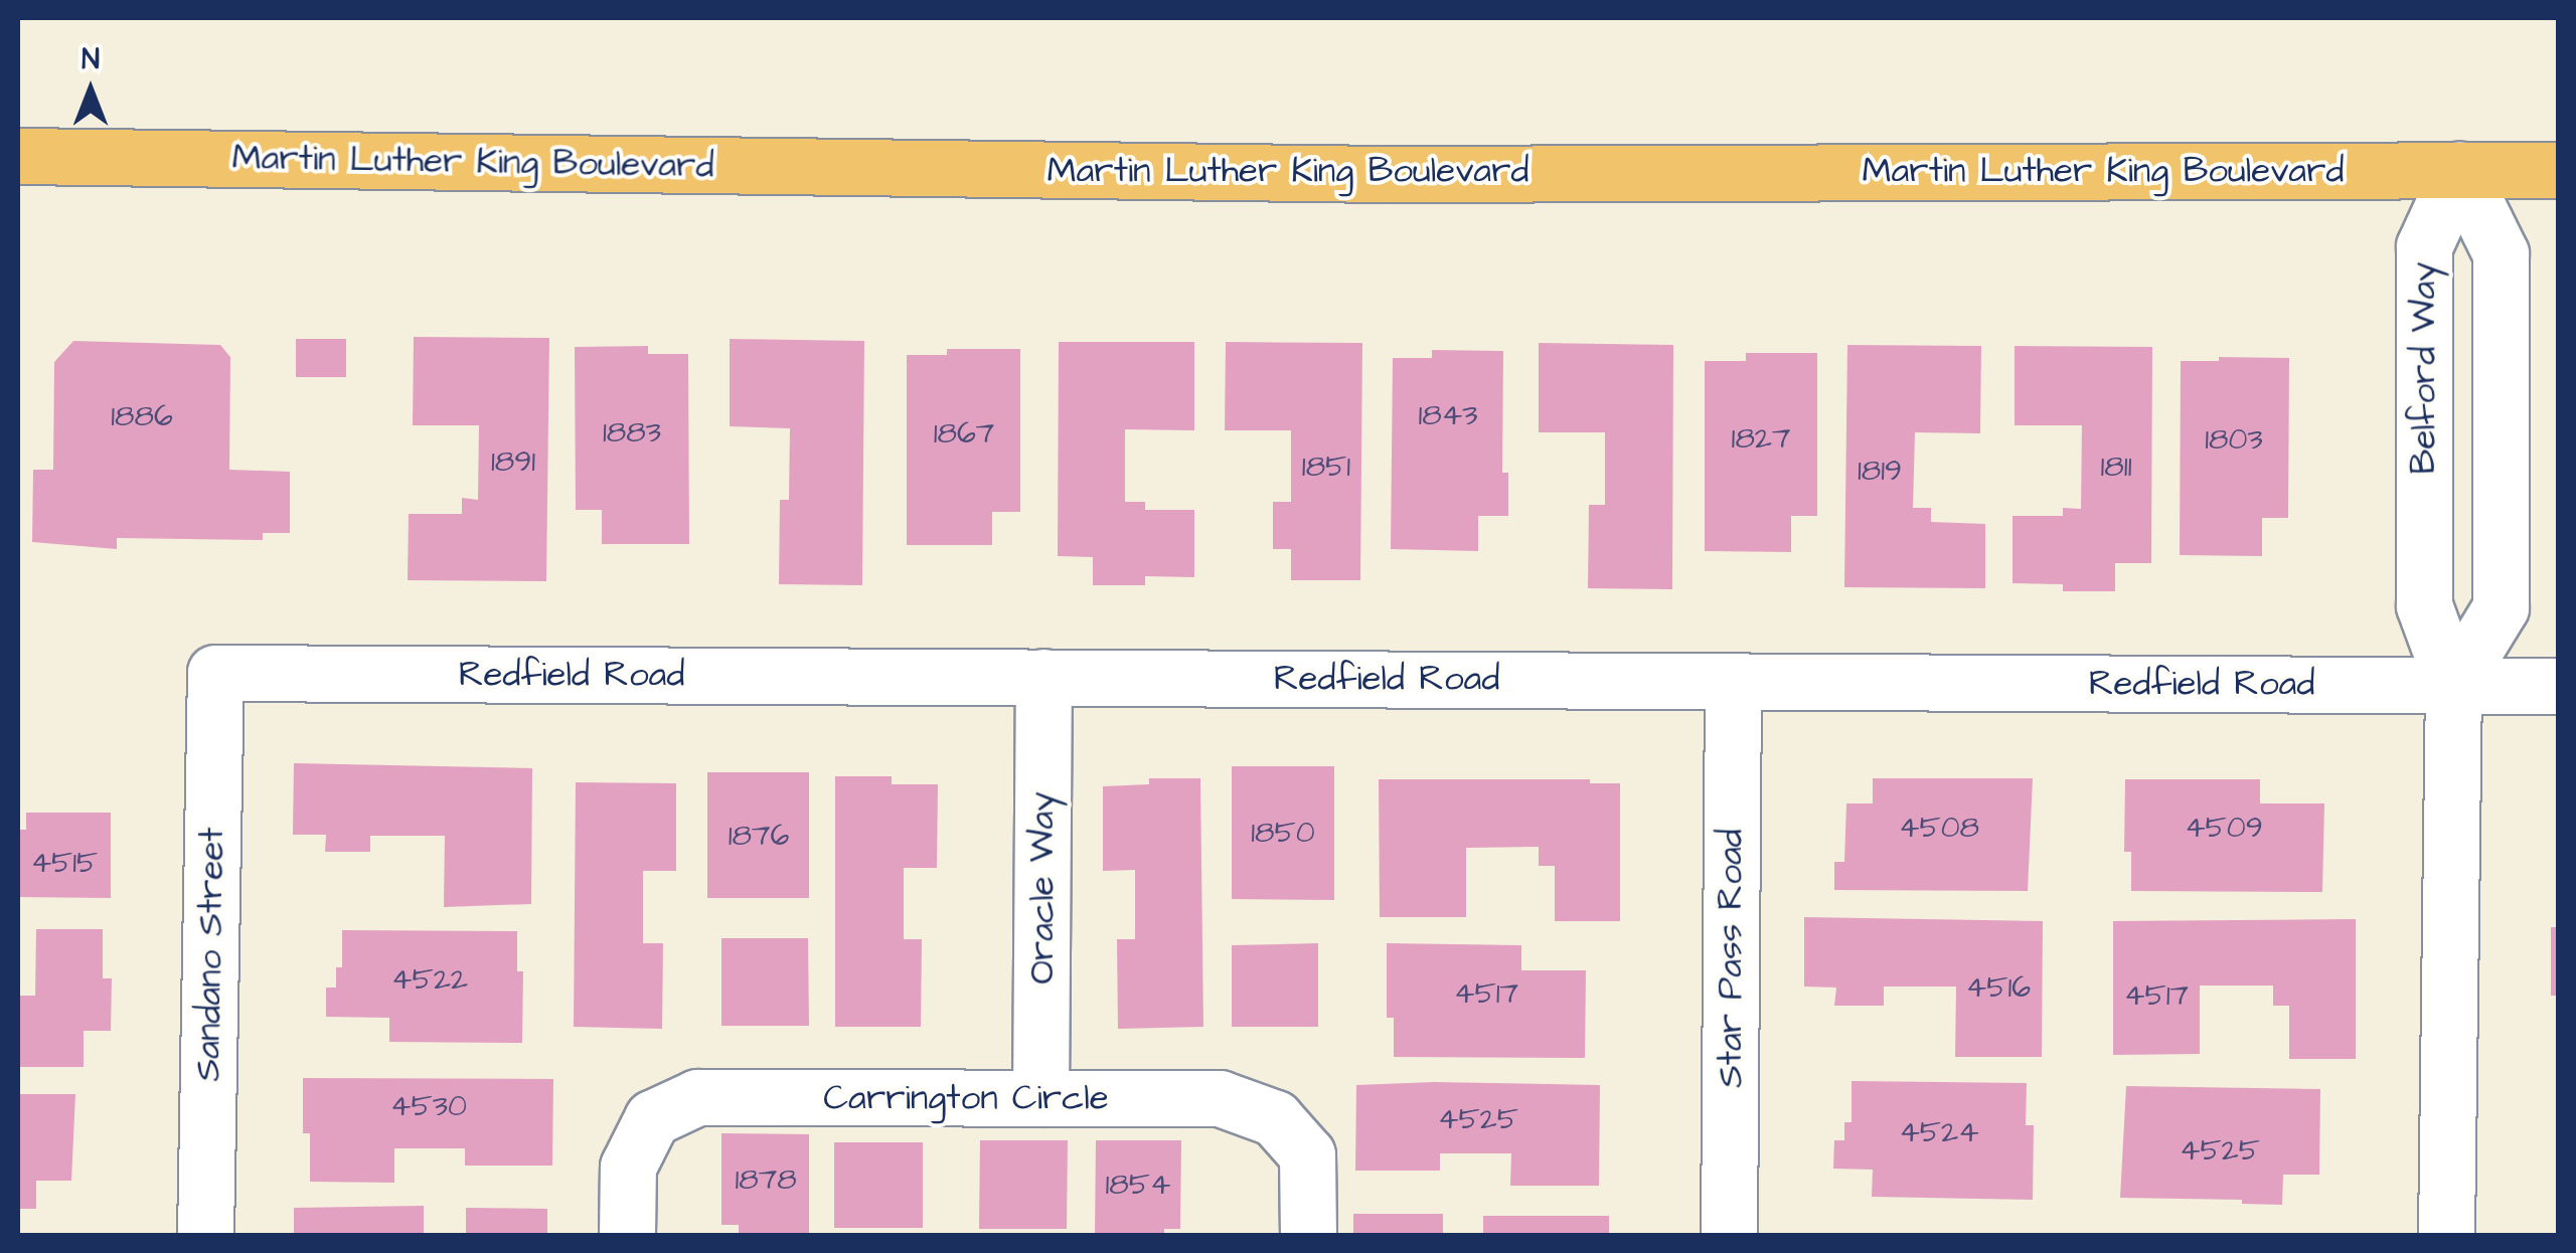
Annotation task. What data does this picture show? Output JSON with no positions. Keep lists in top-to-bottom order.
{
  "streets": {
    "main road": ["Martin Luther King Boulevard"],
    "street": [
      "Belford Way",
      "Redfield Road",
      "Oracle Way",
      "Sandano Street",
      "Star Pass Road",
      "Carrington Circle"
    ]
  },
  "crossings": [
    ["Martin Luther King Boulevard", "Belford Way"],
    ["Belford Way", "Redfield Road"],
    ["Redfield Road", "Oracle Way"],
    ["Redfield Road", "Sandano Street"],
    ["Redfield Road", "Star Pass Road"],
    ["Oracle Way", "Carrington Circle"]
  ],
  "house_numbers": [
    "1843",
    "1886",
    "1883",
    "1867",
    "1827",
    "1803",
    "1891",
    "1851",
    "1811",
    "1819",
    "4508",
    "4509",
    "1850",
    "1876",
    "4515",
    "4522",
    "4516",
    "4517",
    "4517",
    "4530",
    "4525",
    "4524",
    "4525",
    "1878",
    "1854"
  ],
  "north": "top"
}
